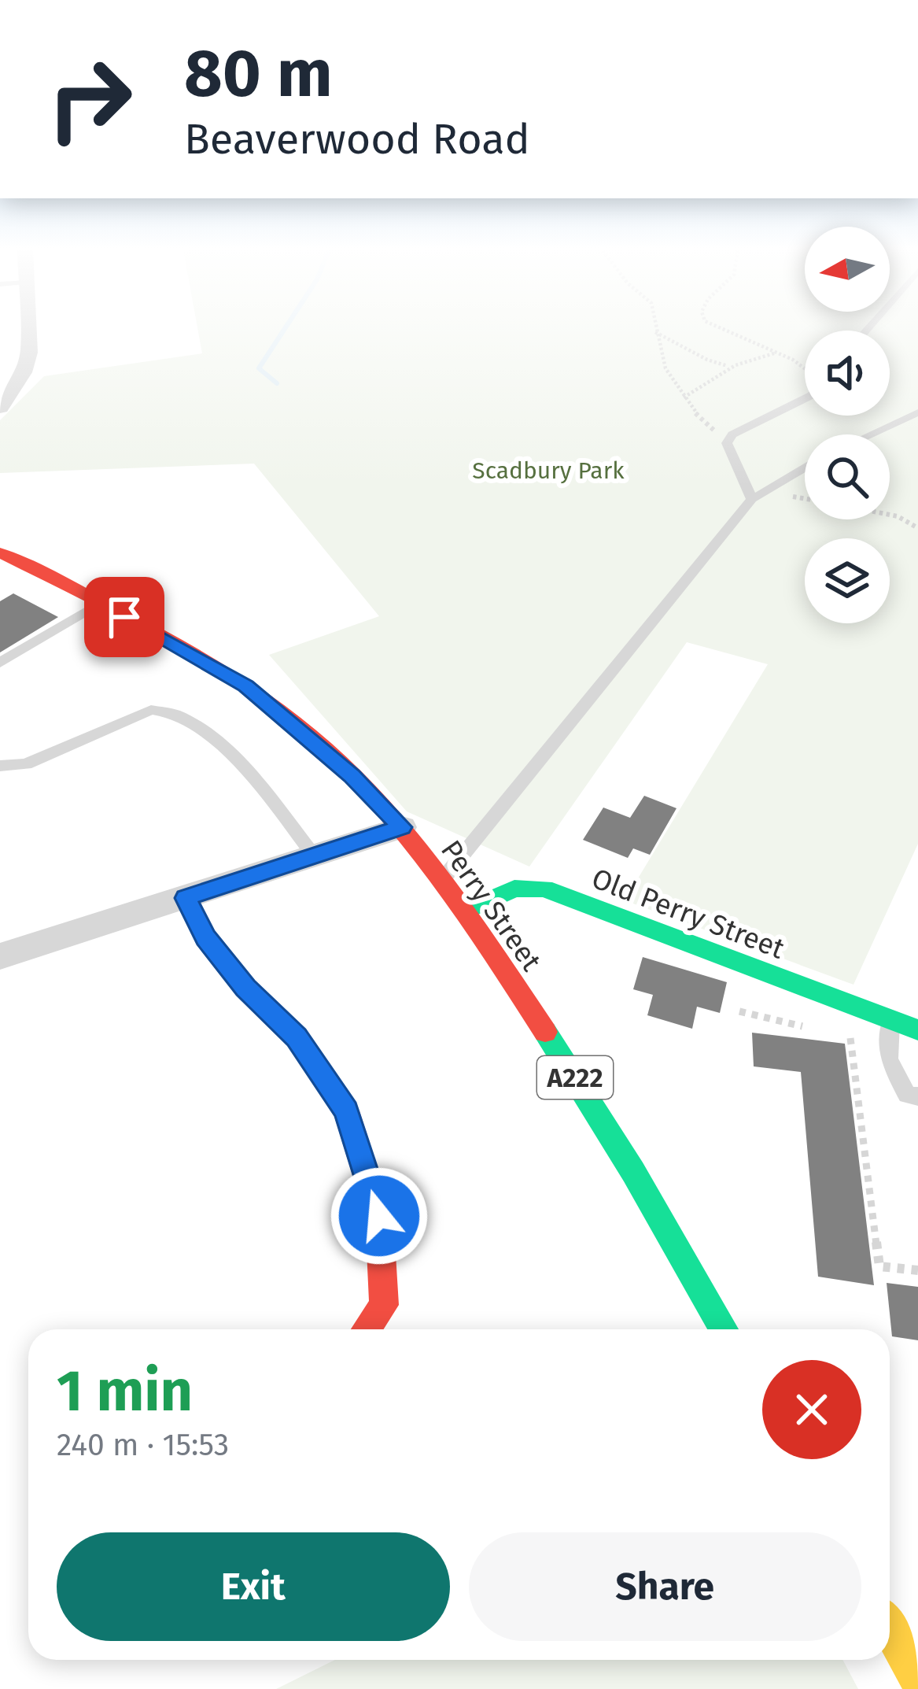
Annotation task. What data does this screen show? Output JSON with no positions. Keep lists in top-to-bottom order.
{
  "streets": {
    "main road": ["Perry Street", "Old Perry Street", "A222"]
  },
  "crossings": [
    ["Perry Street", "Old Perry Street"]
  ],
  "parks": ["Scadbury Park"],
  "north": "left",
  "page": {
    "turn": ["80 m", "Beaverwood Road"],
    "heading": ["1 min", "240 m · 15:53"],
    "buttons": ["Exit", "Share"]
  }
}
